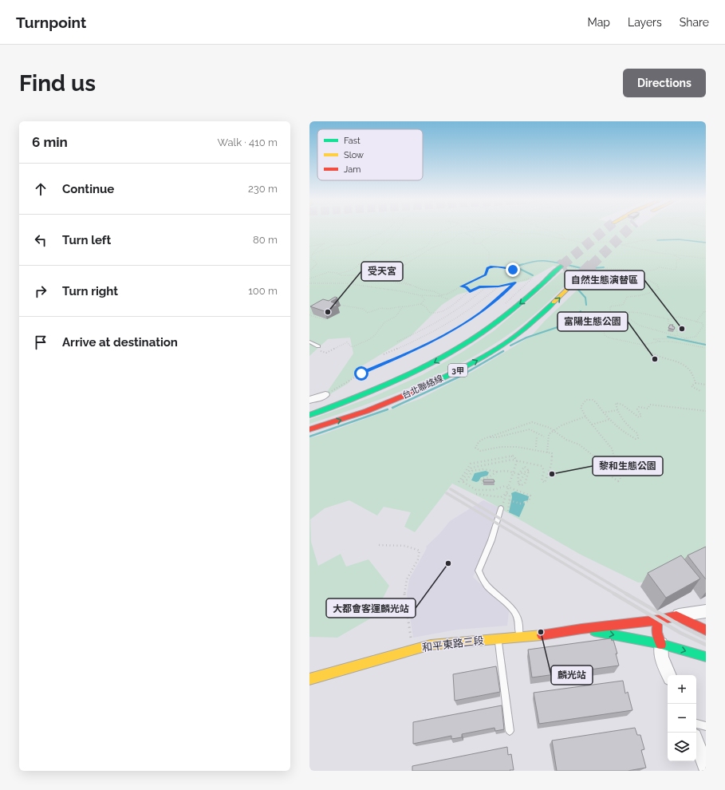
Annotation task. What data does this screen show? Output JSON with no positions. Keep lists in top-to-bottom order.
{
  "streets": {
    "main road": ["3甲", "台北聯絡線", "和平東路三段"]
  },
  "places": [
    "受天宮",
    "自然生態演替區",
    "富陽生態公園",
    "黎和生態公園",
    "大都會客運麟光站",
    "麟光站"
  ],
  "legend": ["Fast", "Slow", "Jam"],
  "page": {
    "header": "Turnpoint",
    "nav": ["Map", "Layers", "Share"],
    "buttons": "Directions",
    "title": "Find us",
    "heading": ["6 min", "Walk · 410 m"],
    "list": [
      ["Continue", "230 m"],
      ["Turn left", "80 m"],
      ["Turn right", "100 m"],
      "Arrive at destination"
    ],
    "map_buttons": ["+", "−"]
  }
}
